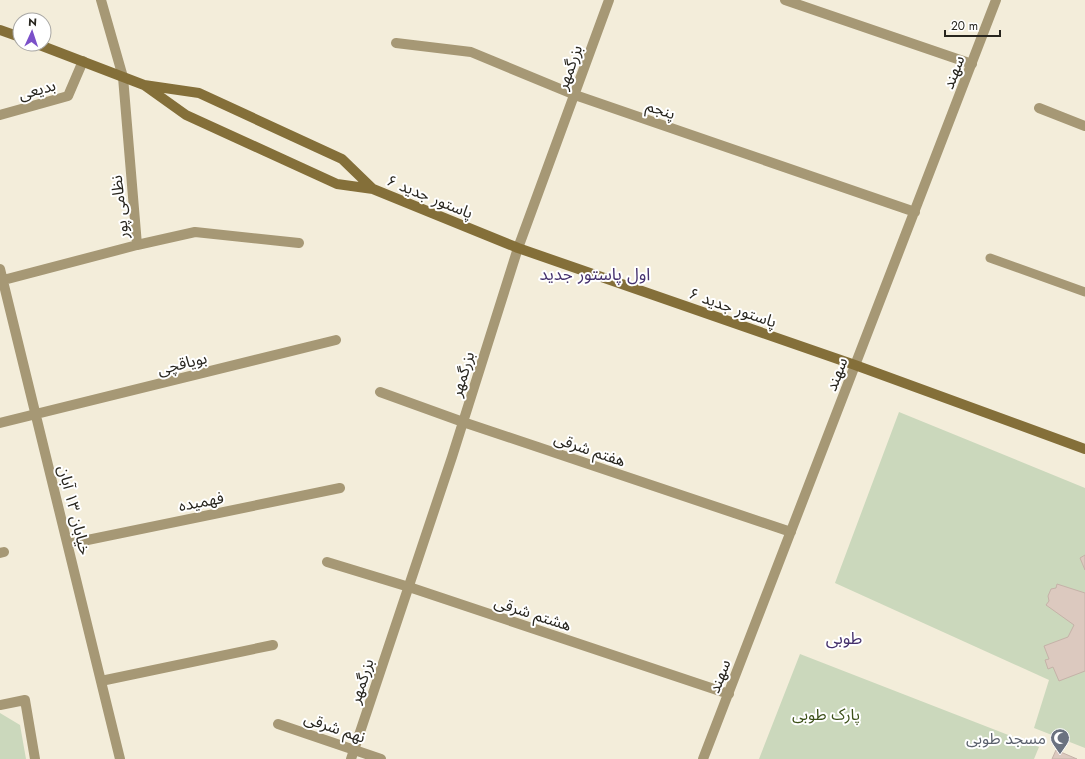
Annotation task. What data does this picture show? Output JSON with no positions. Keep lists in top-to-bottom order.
{
  "streets": {
    "main road": ["پاستور جدید ۶"],
    "street": [
      "بزرگمهر",
      "سهند",
      "بدیعی",
      "پنجم",
      "نظامی پور",
      "بویاقچی",
      "هفتم شرقی",
      "فهمیده",
      "خیابان ١٣ آبان",
      "هشتم شرقی",
      "نهم شرقی"
    ]
  },
  "crossings": [
    ["بزرگمهر", "پنجم"],
    ["بزرگمهر", "پاستور جدید ۶"],
    ["بزرگمهر", "هفتم شرقی"],
    ["بزرگمهر", "هشتم شرقی"],
    ["بزرگمهر", "نهم شرقی"],
    ["سهند", "پنجم"],
    ["سهند", "پاستور جدید ۶"],
    ["سهند", "هفتم شرقی"],
    ["سهند", "هشتم شرقی"],
    ["بدیعی", "پاستور جدید ۶"],
    ["پاستور جدید ۶", "نظامی پور"],
    ["بویاقچی", "خیابان ١٣ آبان"],
    ["فهمیده", "خیابان ١٣ آبان"]
  ],
  "districts": ["اول پاستور جدید", "طوبی"],
  "parks": ["پارک طوبی"],
  "places": {
    "mosque": ["مسجد طوبی"]
  },
  "scale_bar": "20 m",
  "north": "top"
}
